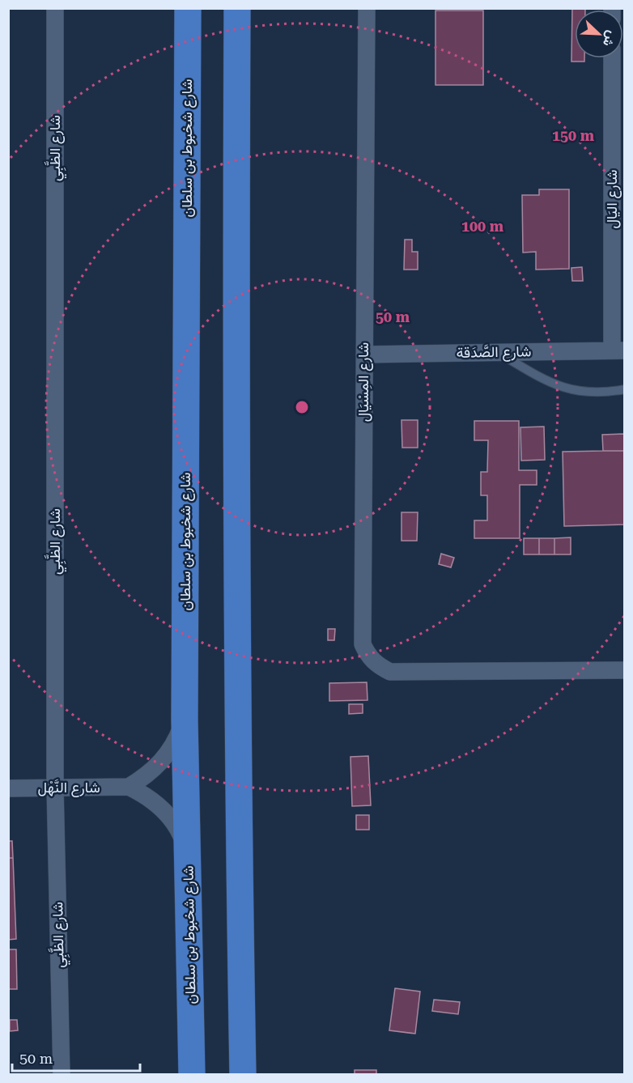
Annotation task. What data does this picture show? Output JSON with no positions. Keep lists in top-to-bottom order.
{
  "streets": {
    "main road": ["شارع شخبوط بن سلطان"],
    "street": [
      "شارع الظَّبِي",
      "شارع اليَال",
      "شارع الصَّدَقة",
      "شارع المِسْيَال",
      "شارع النَّهْل"
    ]
  },
  "crossings": [
    ["شارع الظَّبِي", "شارع النَّهْل"],
    ["شارع شخبوط بن سلطان", "شارع النَّهْل"],
    ["شارع اليَال", "شارع الصَّدَقة"],
    ["شارع الصَّدَقة", "شارع المِسْيَال"]
  ],
  "scale_bar": "50 m",
  "north": "bottom right",
  "rings": ["150 m", "100 m", "50 m"]
}
